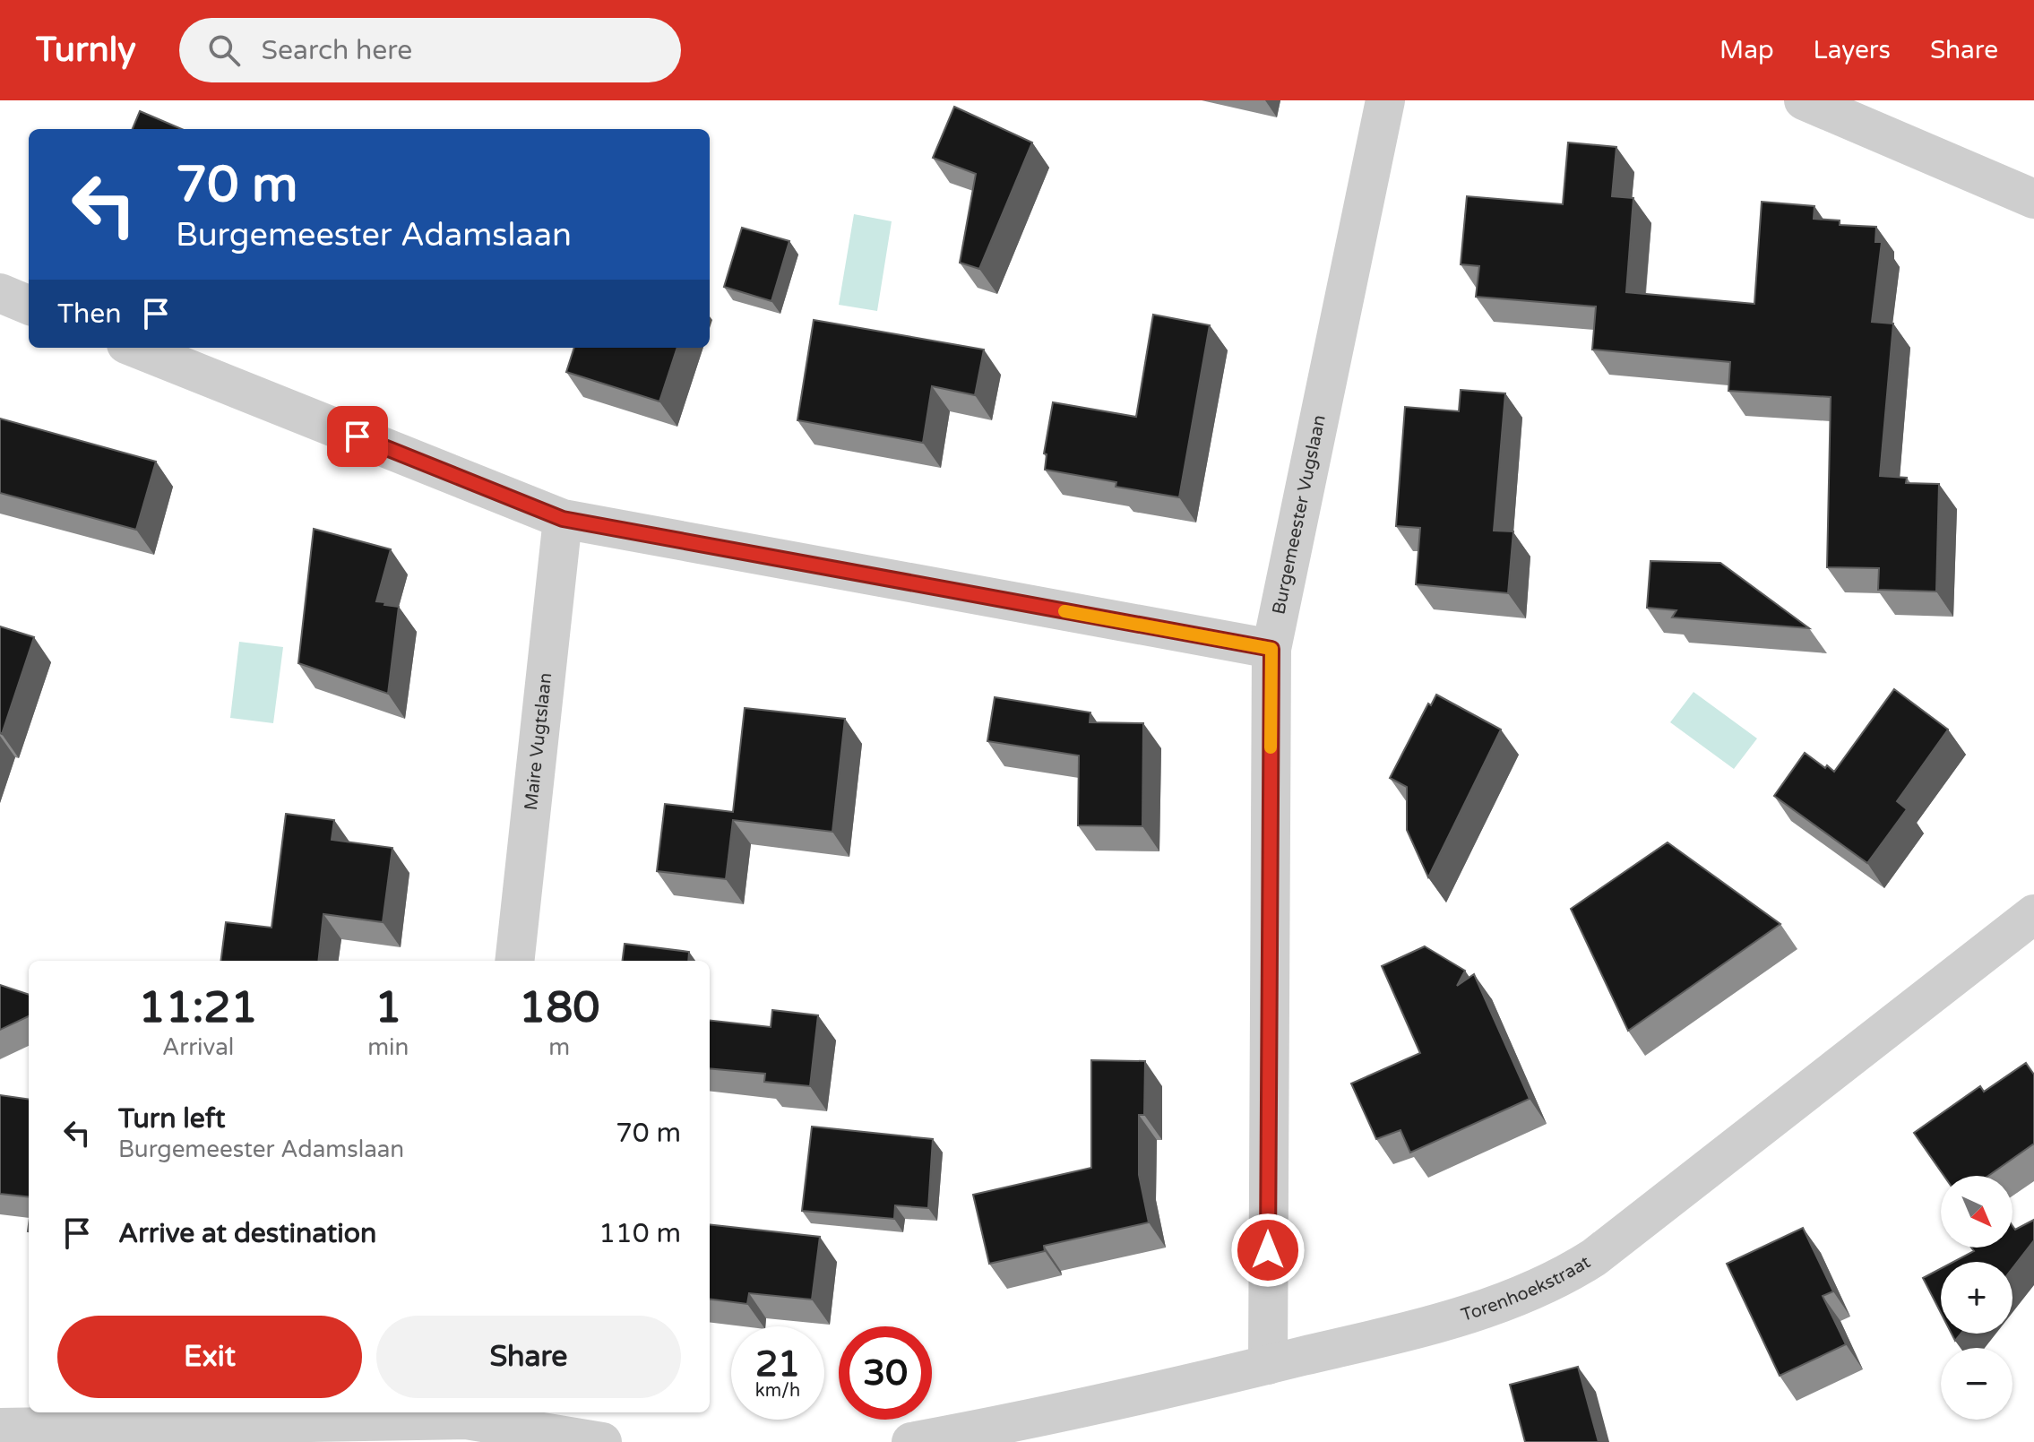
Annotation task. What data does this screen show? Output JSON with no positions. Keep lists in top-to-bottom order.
{
  "streets": {
    "street": ["Burgemeester Vugslaan", "Maire Vugtslaan", "Torenhoekstraat"]
  },
  "crossings": [
    ["Burgemeester Vugslaan", "Torenhoekstraat"]
  ],
  "north": "bottom right",
  "page": {
    "header": "Turnly",
    "search": "Search here",
    "nav": ["Map", "Layers", "Share"],
    "turn": ["70 m", "Burgemeester Adamslaan"],
    "then": "Then",
    "eta": [
      "11:21",
      "Arrival",
      "1",
      "min",
      "180",
      "m"
    ],
    "list": [
      {
        "name": "Turn left",
        "note": "Burgemeester Adamslaan",
        "value": "70 m"
      },
      {
        "name": "Arrive at destination",
        "value": "110 m"
      }
    ],
    "map_buttons": ["+", "−"],
    "buttons": ["Exit", "Share"],
    "speed": "21 km/h",
    "limit": "30"
  }
}
